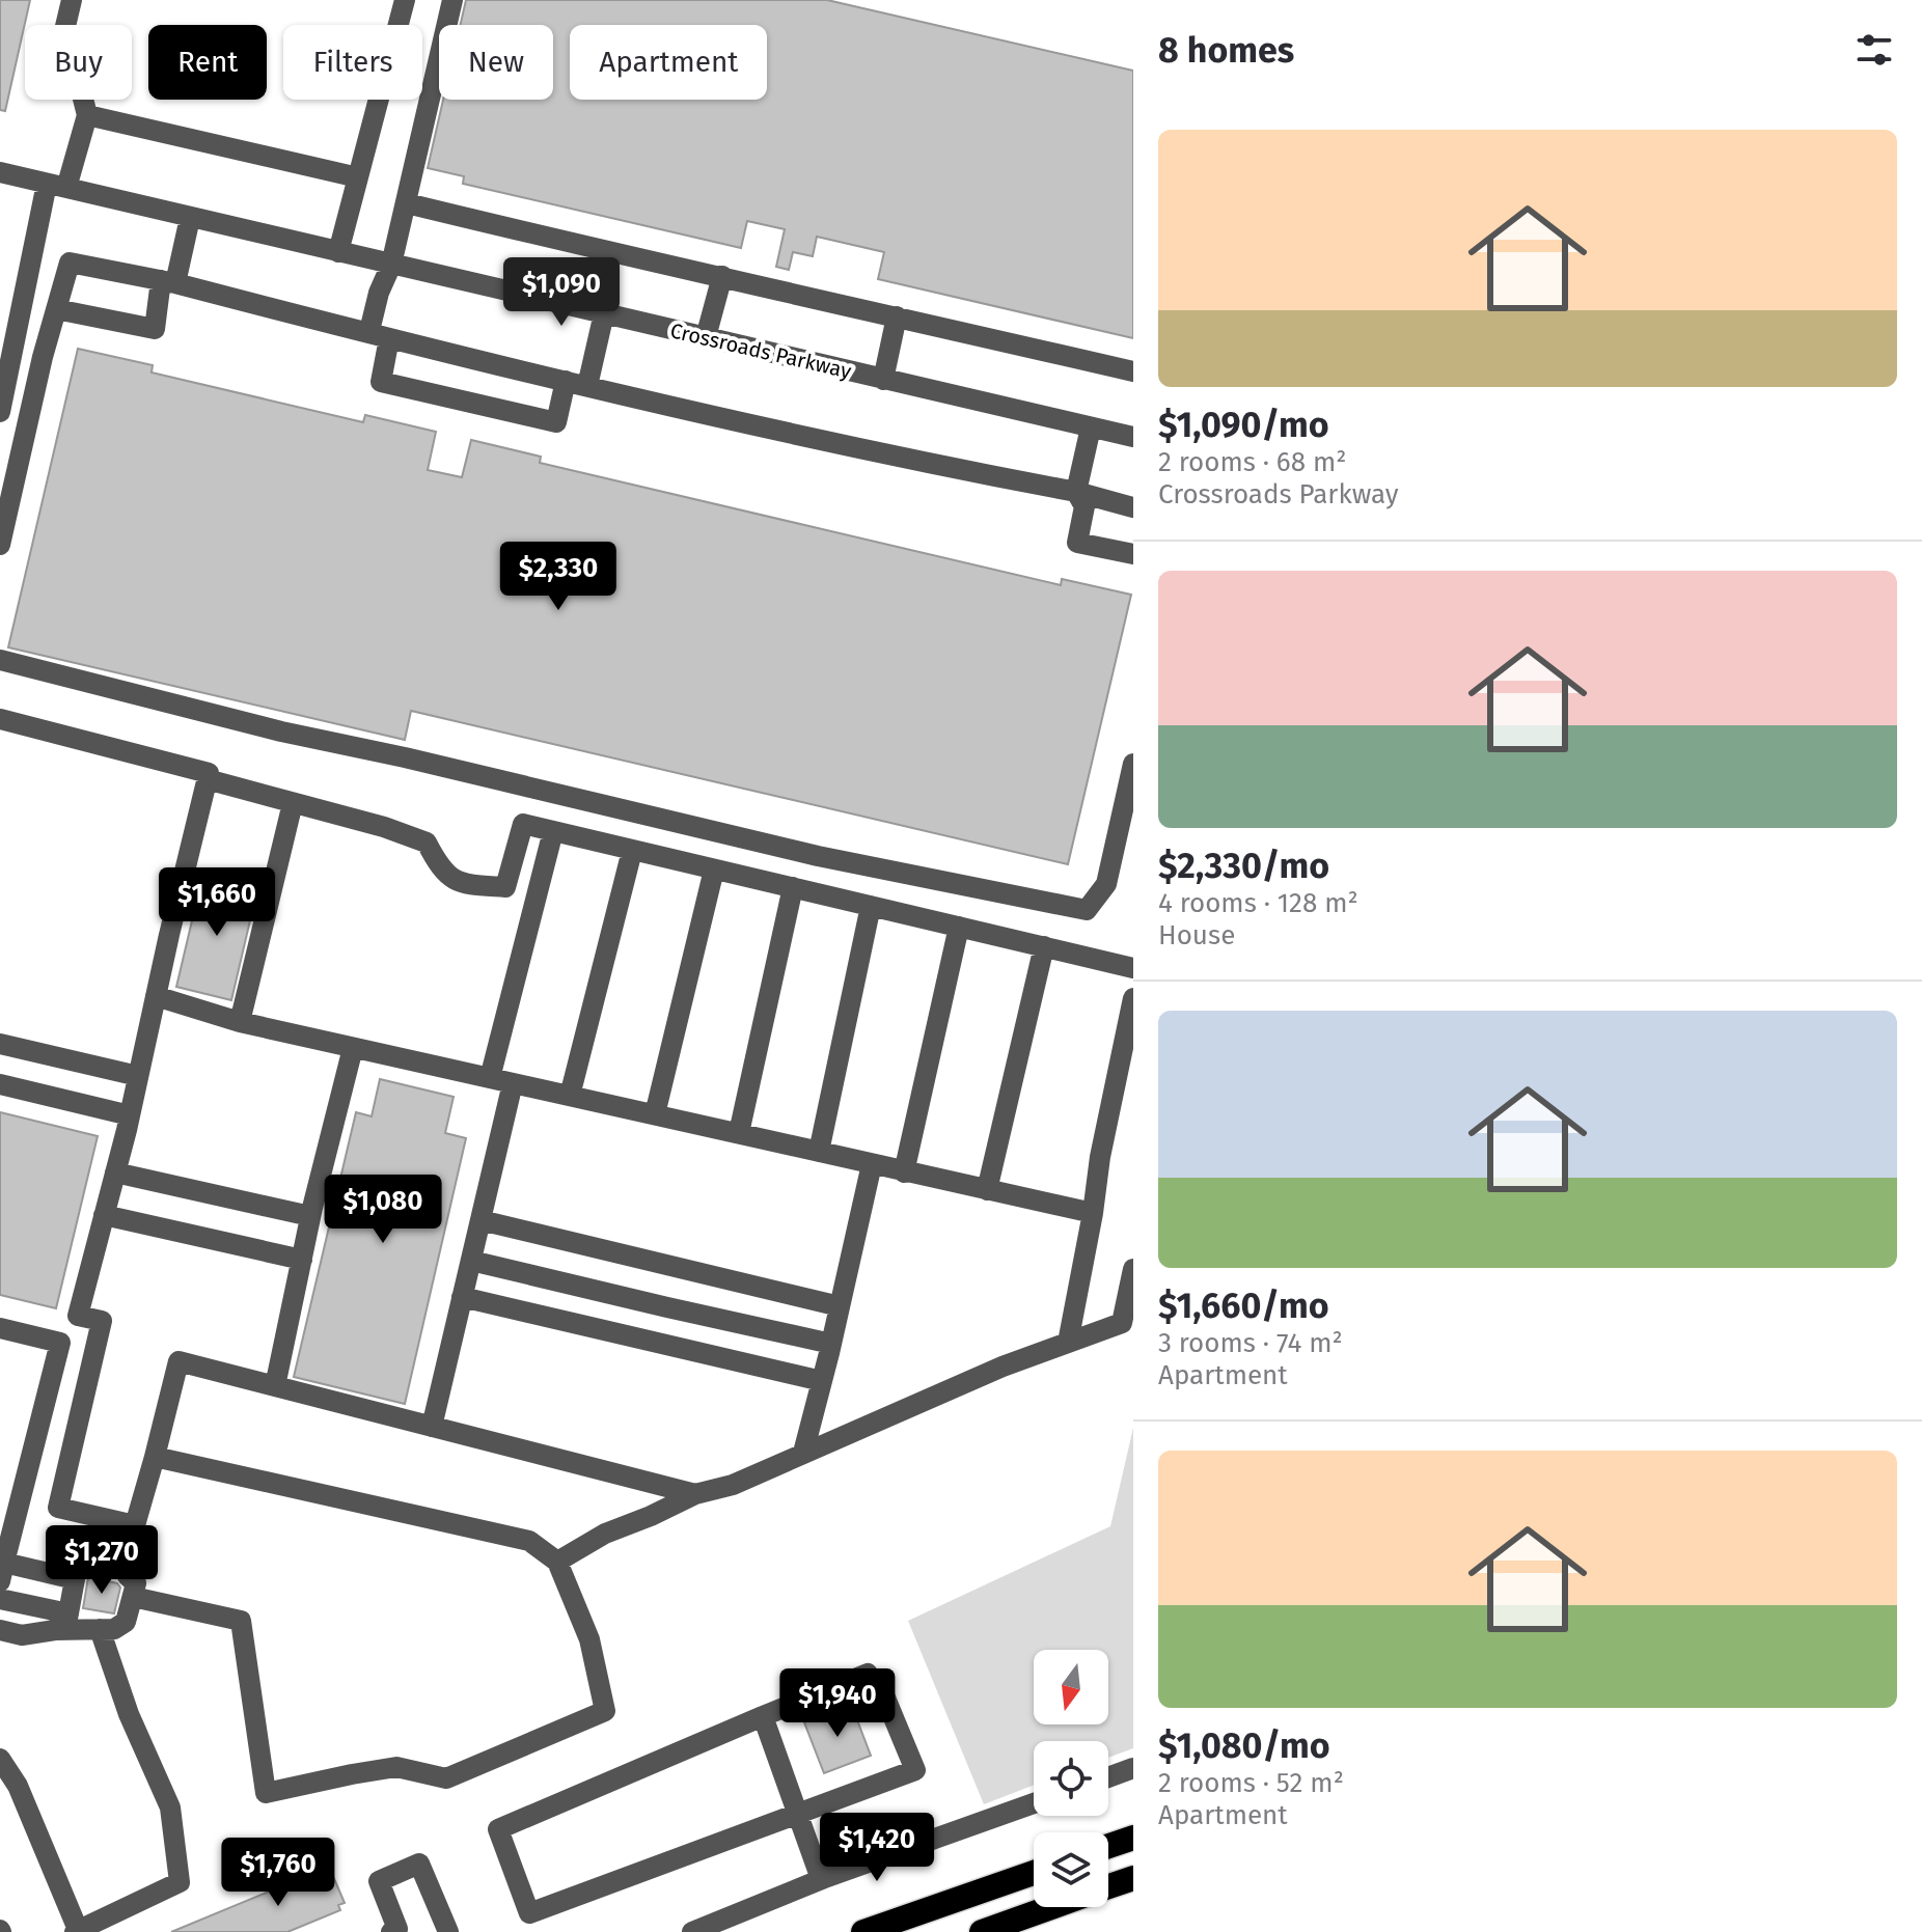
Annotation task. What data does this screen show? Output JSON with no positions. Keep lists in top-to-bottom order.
{
  "streets": {
    "street": ["Crossroads Parkway"]
  },
  "north": "bottom",
  "page": {
    "heading": "8 homes",
    "chip": [
      "Buy",
      "Rent",
      "Filters",
      "New",
      "Apartment"
    ],
    "list": [
      {
        "name": "$1,090/mo",
        "note": "2 rooms · 68 m² · Crossroads Parkway"
      },
      {
        "name": "$2,330/mo",
        "note": "4 rooms · 128 m² · House"
      },
      {
        "name": "$1,660/mo",
        "note": "3 rooms · 74 m² · Apartment"
      },
      {
        "name": "$1,080/mo",
        "note": "2 rooms · 52 m² · Apartment"
      }
    ],
    "price": [
      "$1,090",
      "$2,330",
      "$1,660",
      "$1,080",
      "$1,270",
      "$1,940",
      "$1,420",
      "$1,760"
    ]
  }
}
